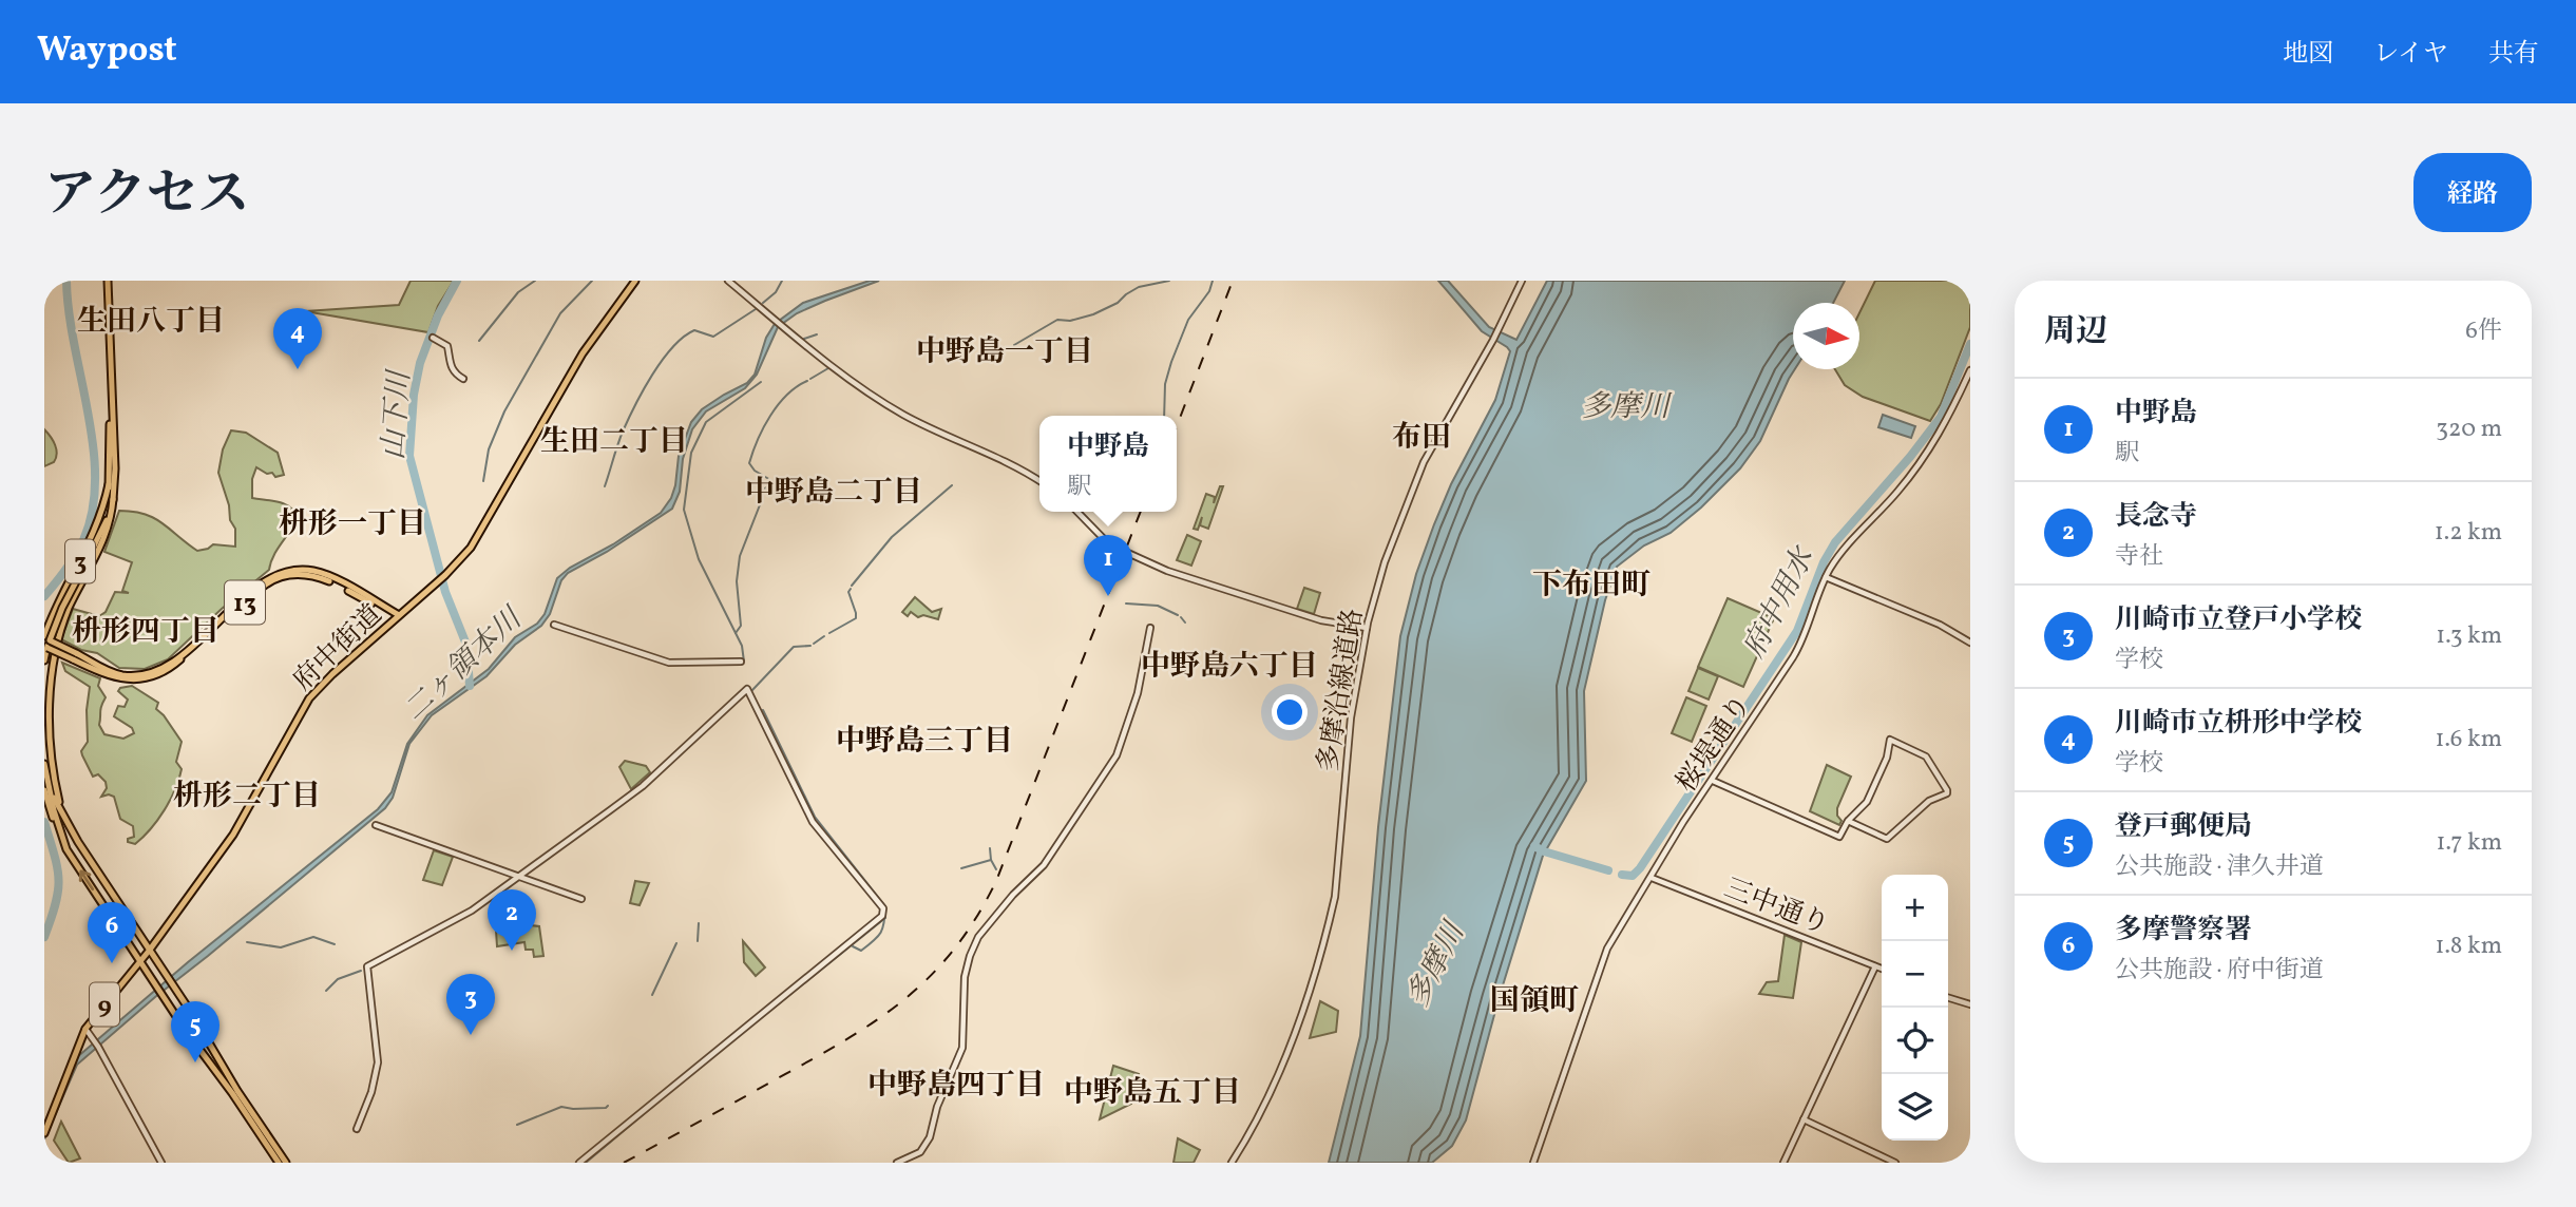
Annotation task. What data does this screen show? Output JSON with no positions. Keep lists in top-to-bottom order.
{
  "streets": {
    "main road": [
      "3",
      "13",
      "府中街道",
      "9"
    ],
    "street": ["多摩沿線道路", "桜堤通り", "三中通り"]
  },
  "crossings": [
    ["3", "13"],
    ["3", "府中街道"],
    ["13", "府中街道"],
    ["桜堤通り", "三中通り"]
  ],
  "districts": [
    "生田八丁目",
    "中野島一丁目",
    "布田",
    "生田二丁目",
    "中野島二丁目",
    "枡形一丁目",
    "下布田町",
    "枡形四丁目",
    "中野島六丁目",
    "中野島三丁目",
    "枡形二丁目",
    "国領町",
    "中野島四丁目",
    "中野島五丁目"
  ],
  "water": [
    "多摩川",
    "山下川",
    "府中用水",
    "二ヶ領本川"
  ],
  "north": "right",
  "page": {
    "header": "Waypost",
    "nav": ["地図", "レイヤ", "共有"],
    "title": "アクセス",
    "buttons": "経路",
    "heading": ["周辺", "6件"],
    "pins": [
      "4",
      "1",
      "2",
      "6",
      "3",
      "5"
    ],
    "list": [
      {
        "mark": "1",
        "name": "中野島",
        "note": "駅",
        "value": "320 m"
      },
      {
        "mark": "2",
        "name": "長念寺",
        "note": "寺社",
        "value": "1.2 km"
      },
      {
        "mark": "3",
        "name": "川崎市立登戸小学校",
        "note": "学校",
        "value": "1.3 km"
      },
      {
        "mark": "4",
        "name": "川崎市立枡形中学校",
        "note": "学校",
        "value": "1.6 km"
      },
      {
        "mark": "5",
        "name": "登戸郵便局",
        "note": "公共施設 · 津久井道",
        "value": "1.7 km"
      },
      {
        "mark": "6",
        "name": "多摩警察署",
        "note": "公共施設 · 府中街道",
        "value": "1.8 km"
      }
    ],
    "popup": ["中野島", "駅"],
    "map_buttons": ["+", "−"]
  }
}
